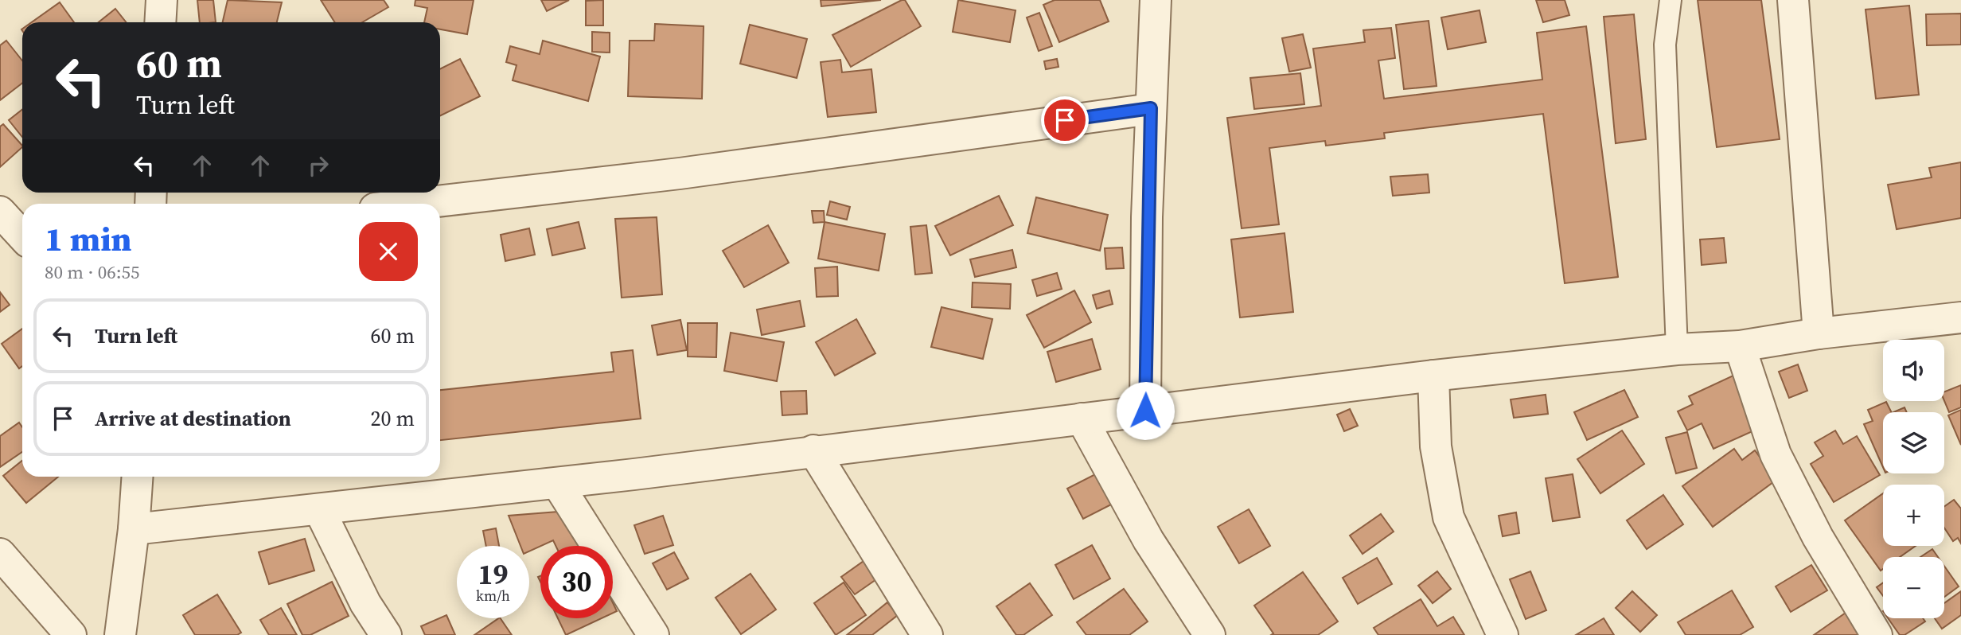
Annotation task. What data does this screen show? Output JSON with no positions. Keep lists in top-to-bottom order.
{
  "page": {
    "turn": ["60 m", "Turn left"],
    "heading": ["1 min", "80 m · 06:55"],
    "list": [
      {
        "name": "Turn left",
        "value": "60 m"
      },
      {
        "name": "Arrive at destination",
        "value": "20 m"
      }
    ],
    "map_buttons": ["+", "−"],
    "speed": "19 km/h",
    "limit": "30"
  }
}
